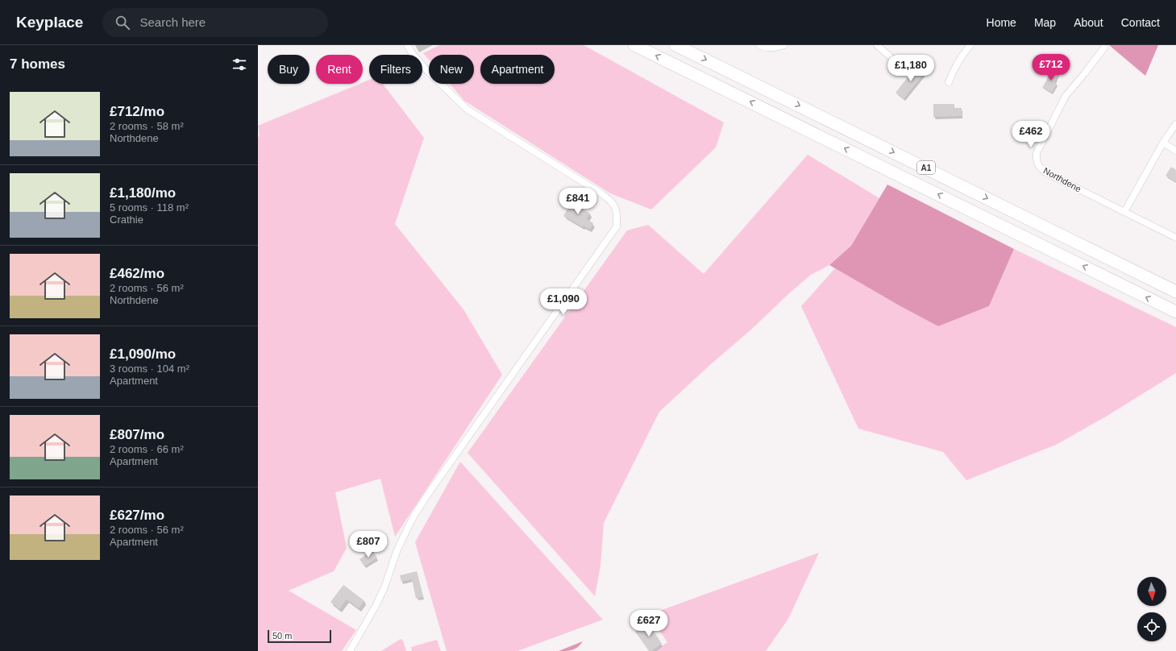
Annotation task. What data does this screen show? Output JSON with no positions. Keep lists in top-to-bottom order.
{
  "streets": {
    "highway": ["A1"],
    "street": ["Northdene"]
  },
  "scale_bar": "50 m",
  "north": "bottom",
  "page": {
    "header": "Keyplace",
    "search": "Search here",
    "nav": [
      "Home",
      "Map",
      "About",
      "Contact"
    ],
    "heading": "7 homes",
    "price": [
      "£712",
      "£1,180",
      "£462",
      "£841",
      "£1,090",
      "£807",
      "£627"
    ],
    "chip": [
      "Buy",
      "Rent",
      "Filters",
      "New",
      "Apartment"
    ],
    "list": [
      {
        "name": "£712/mo",
        "note": "2 rooms · 58 m² · Northdene"
      },
      {
        "name": "£1,180/mo",
        "note": "5 rooms · 118 m² · Crathie"
      },
      {
        "name": "£462/mo",
        "note": "2 rooms · 56 m² · Northdene"
      },
      {
        "name": "£1,090/mo",
        "note": "3 rooms · 104 m² · Apartment"
      },
      {
        "name": "£807/mo",
        "note": "2 rooms · 66 m² · Apartment"
      },
      {
        "name": "£627/mo",
        "note": "2 rooms · 56 m² · Apartment"
      }
    ],
    "scale": "50 m"
  }
}
